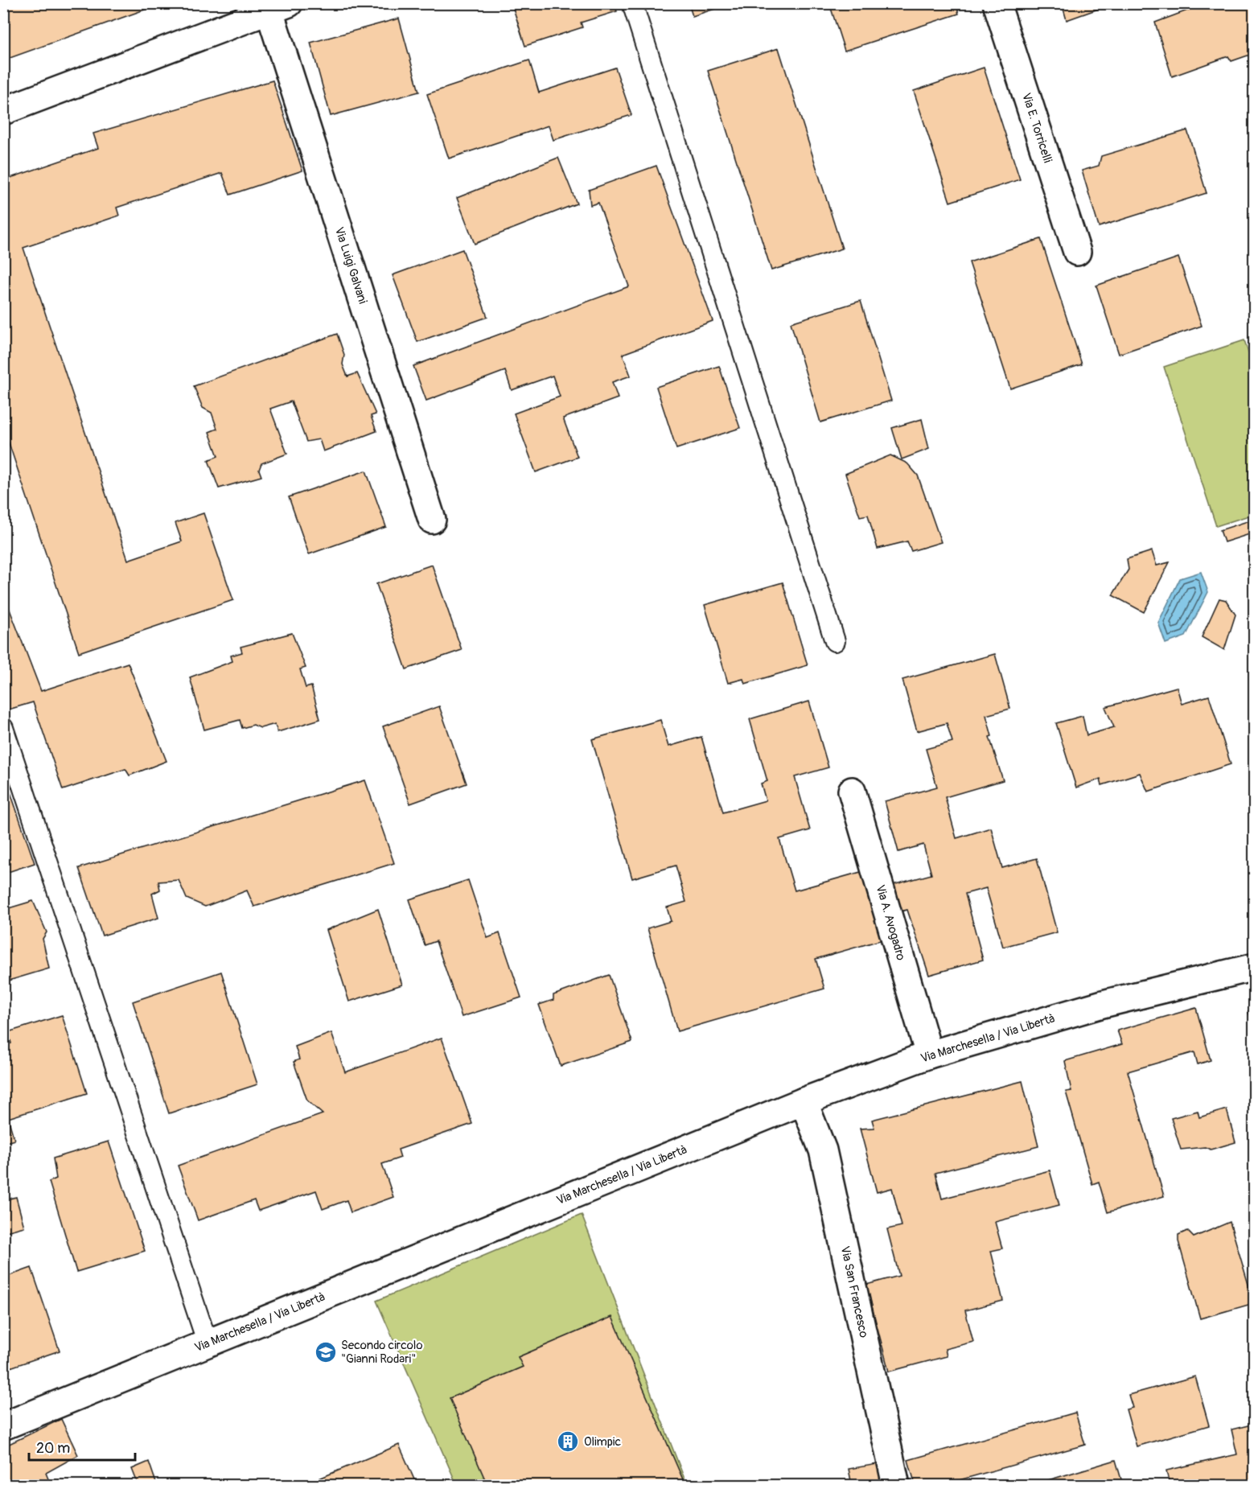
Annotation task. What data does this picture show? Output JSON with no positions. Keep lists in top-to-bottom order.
{
  "streets": {
    "street": [
      "Via E. Torricelli",
      "Via Luigi Galvani",
      "Via A. Avogadro",
      "Via Marchesella / Via Libertà",
      "Via San Francesco"
    ]
  },
  "crossings": [
    ["Via A. Avogadro", "Via Marchesella / Via Libertà"],
    ["Via Marchesella / Via Libertà", "Via San Francesco"]
  ],
  "places": {
    "school or university": ["Secondo circolo \"Gianni Rodari\""],
    "building": ["Olimpic"]
  },
  "scale_bar": "20 m"
}
